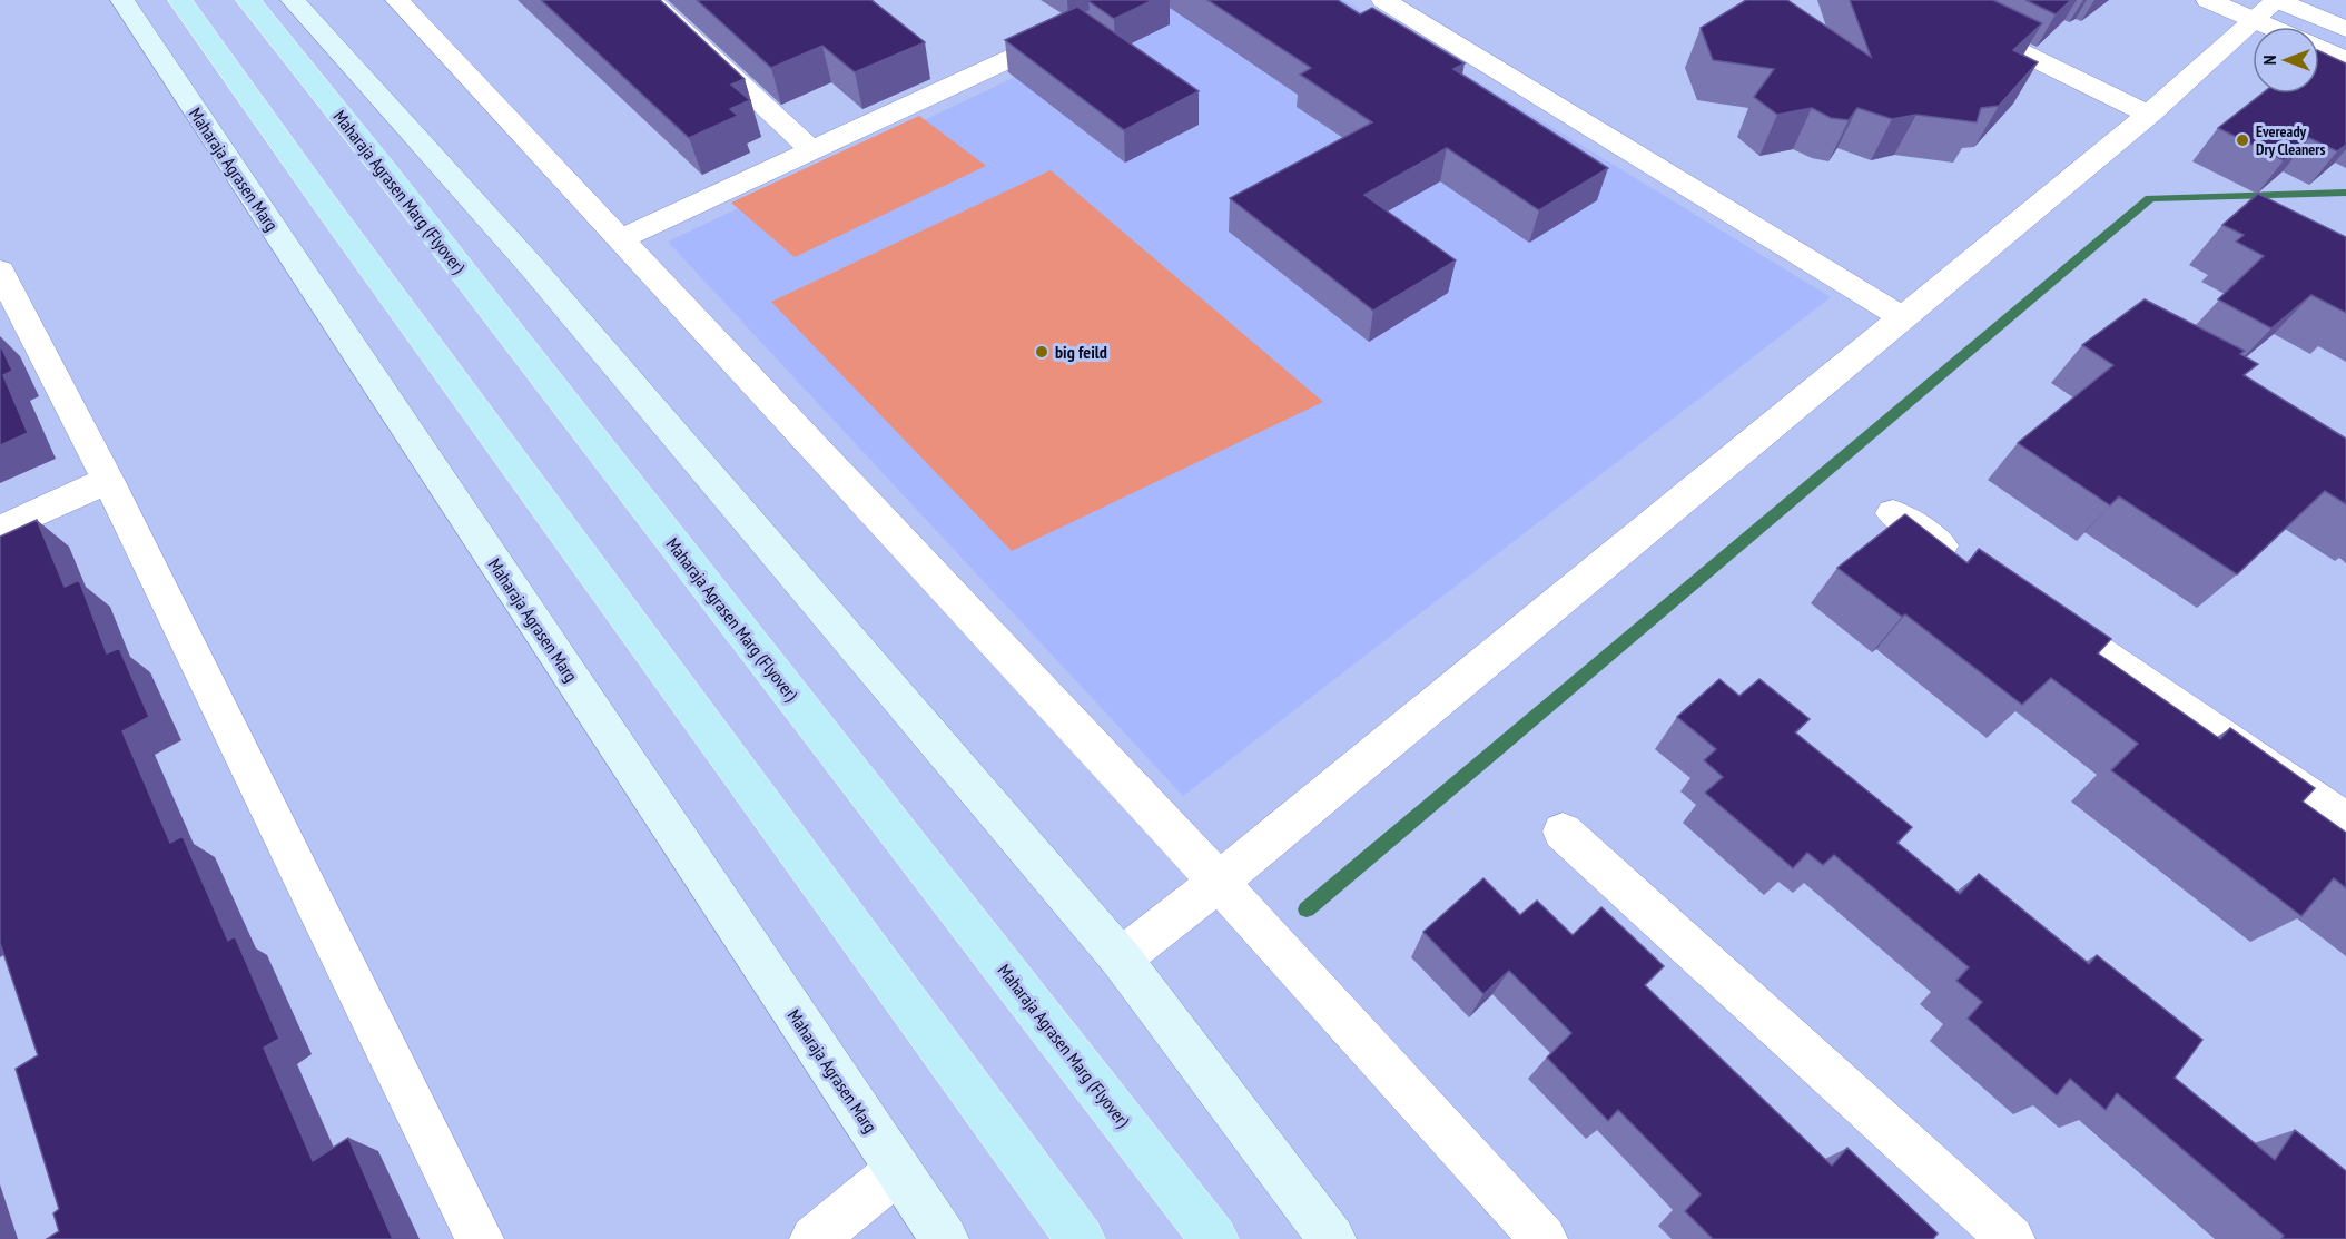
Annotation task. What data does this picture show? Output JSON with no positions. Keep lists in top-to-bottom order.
{
  "streets": {
    "main road": ["Maharaja Agrasen Marg", "Maharaja Agrasen Marg (Flyover)"]
  },
  "places": ["Eveready Dry Cleaners", "big feild"],
  "north": "left"
}
